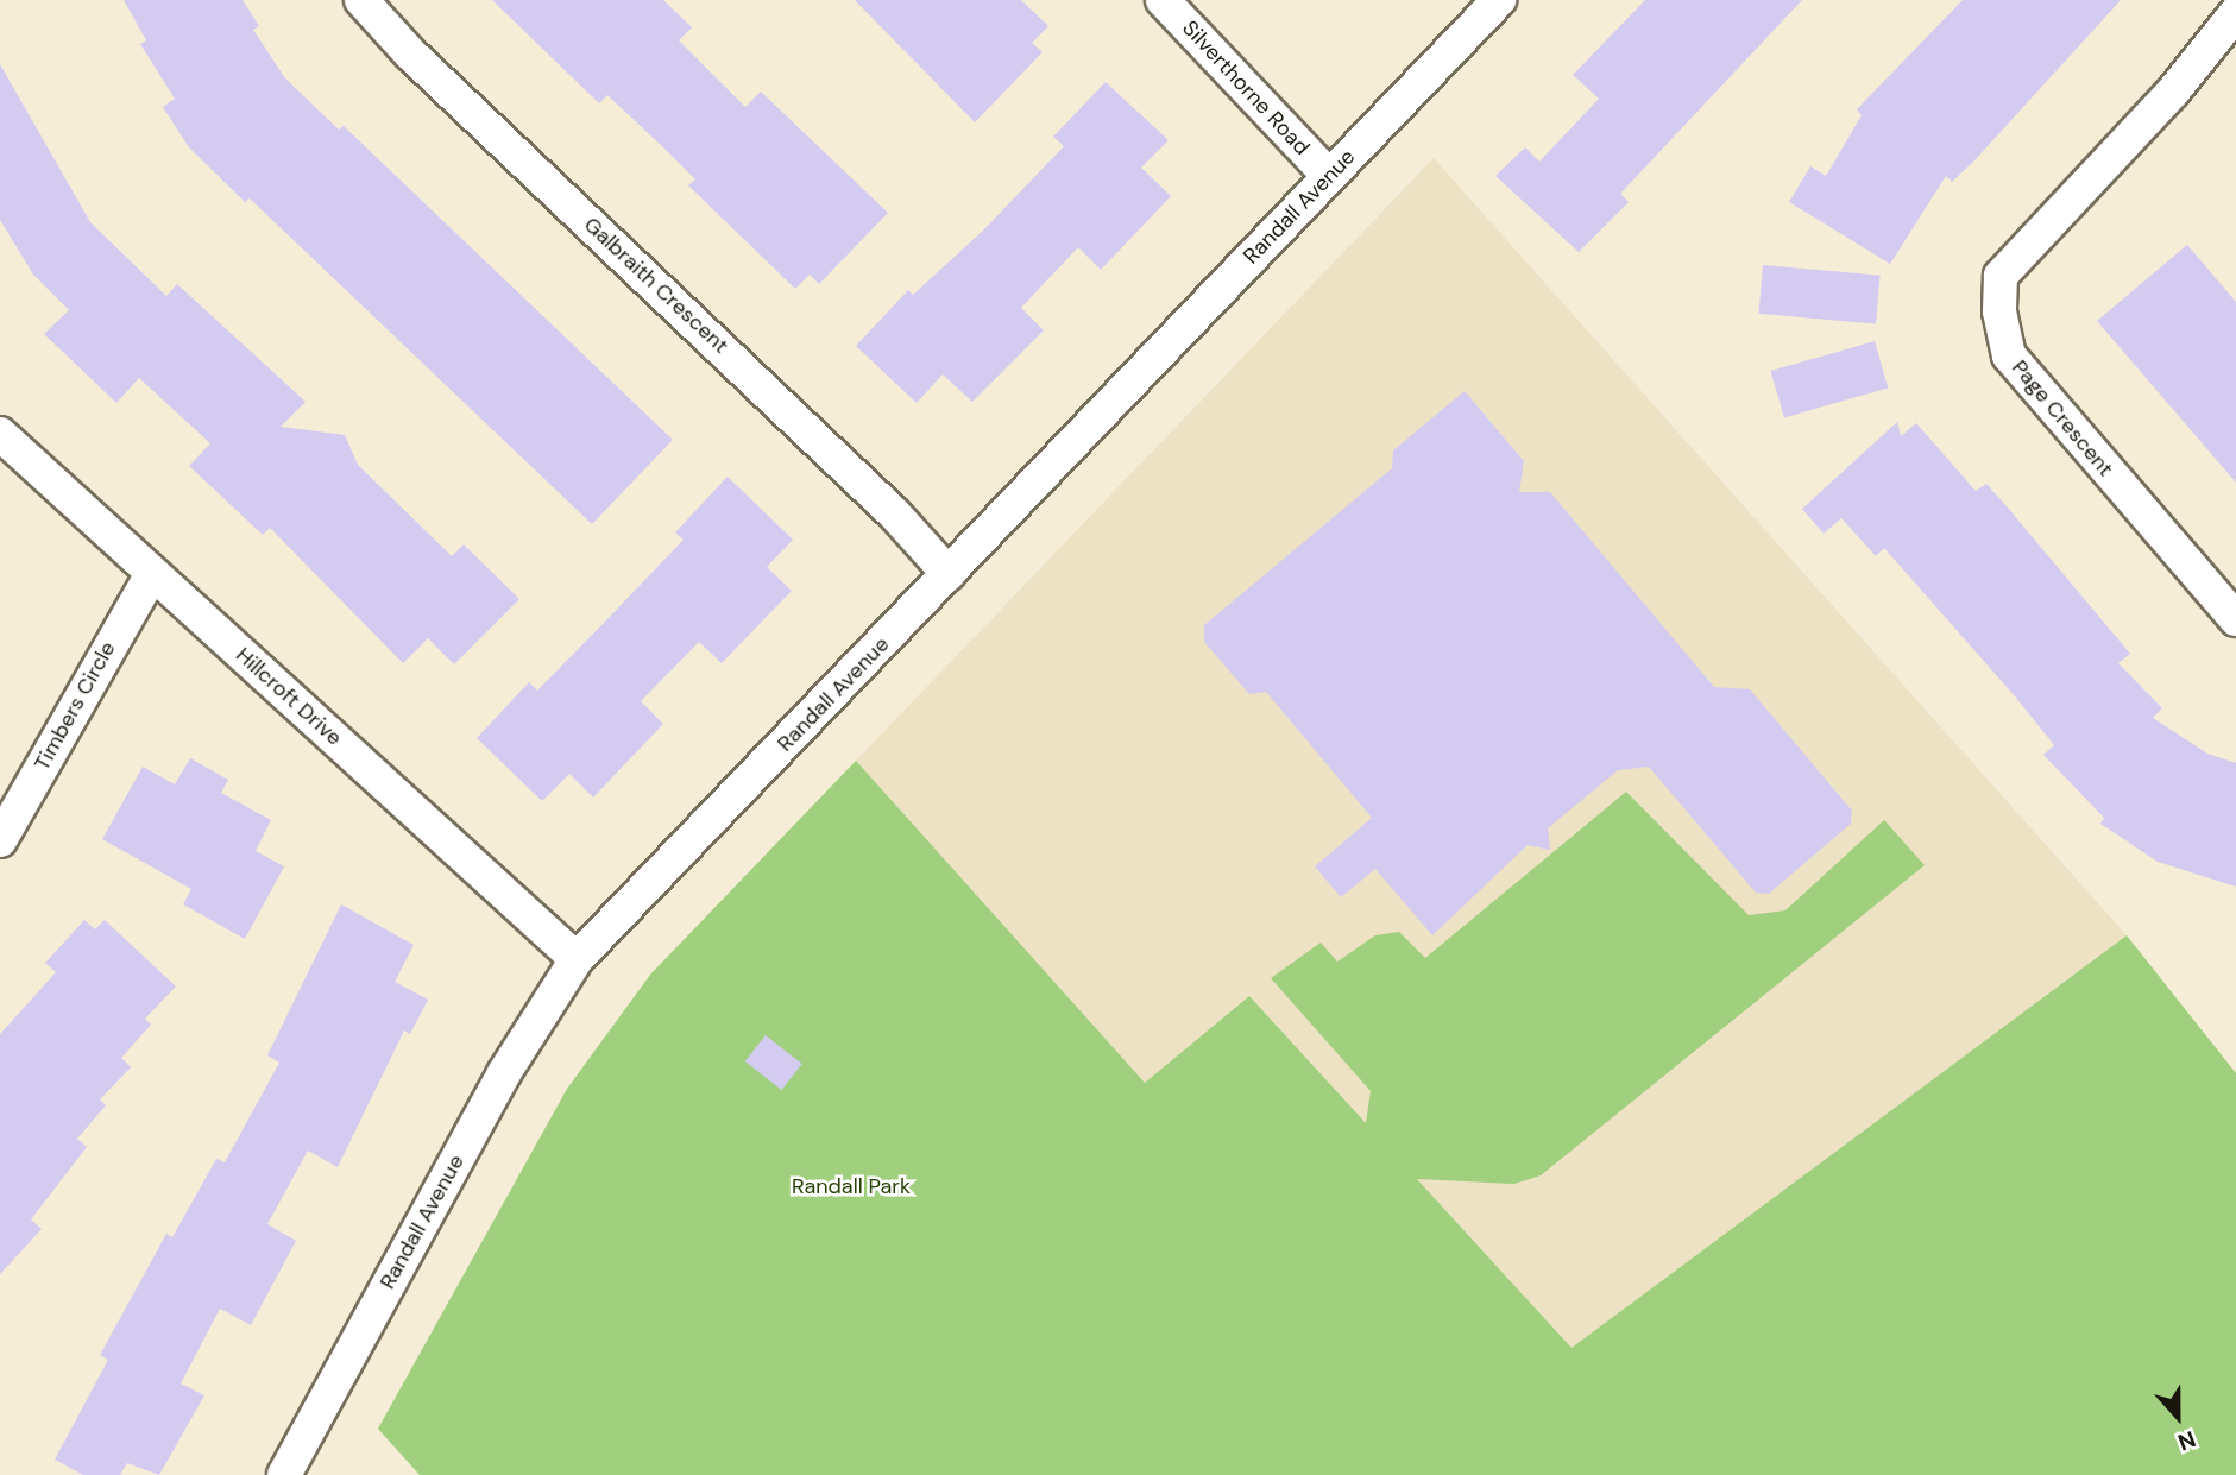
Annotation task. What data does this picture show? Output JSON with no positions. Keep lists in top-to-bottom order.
{
  "streets": {
    "street": [
      "Silverthorne Road",
      "Randall Avenue",
      "Galbraith Crescent",
      "Page Crescent",
      "Hillcroft Drive",
      "Timbers Circle"
    ]
  },
  "crossings": [
    ["Silverthorne Road", "Randall Avenue"],
    ["Randall Avenue", "Galbraith Crescent"],
    ["Randall Avenue", "Hillcroft Drive"],
    ["Hillcroft Drive", "Timbers Circle"]
  ],
  "parks": ["Randall Park"],
  "north": "bottom"
}
